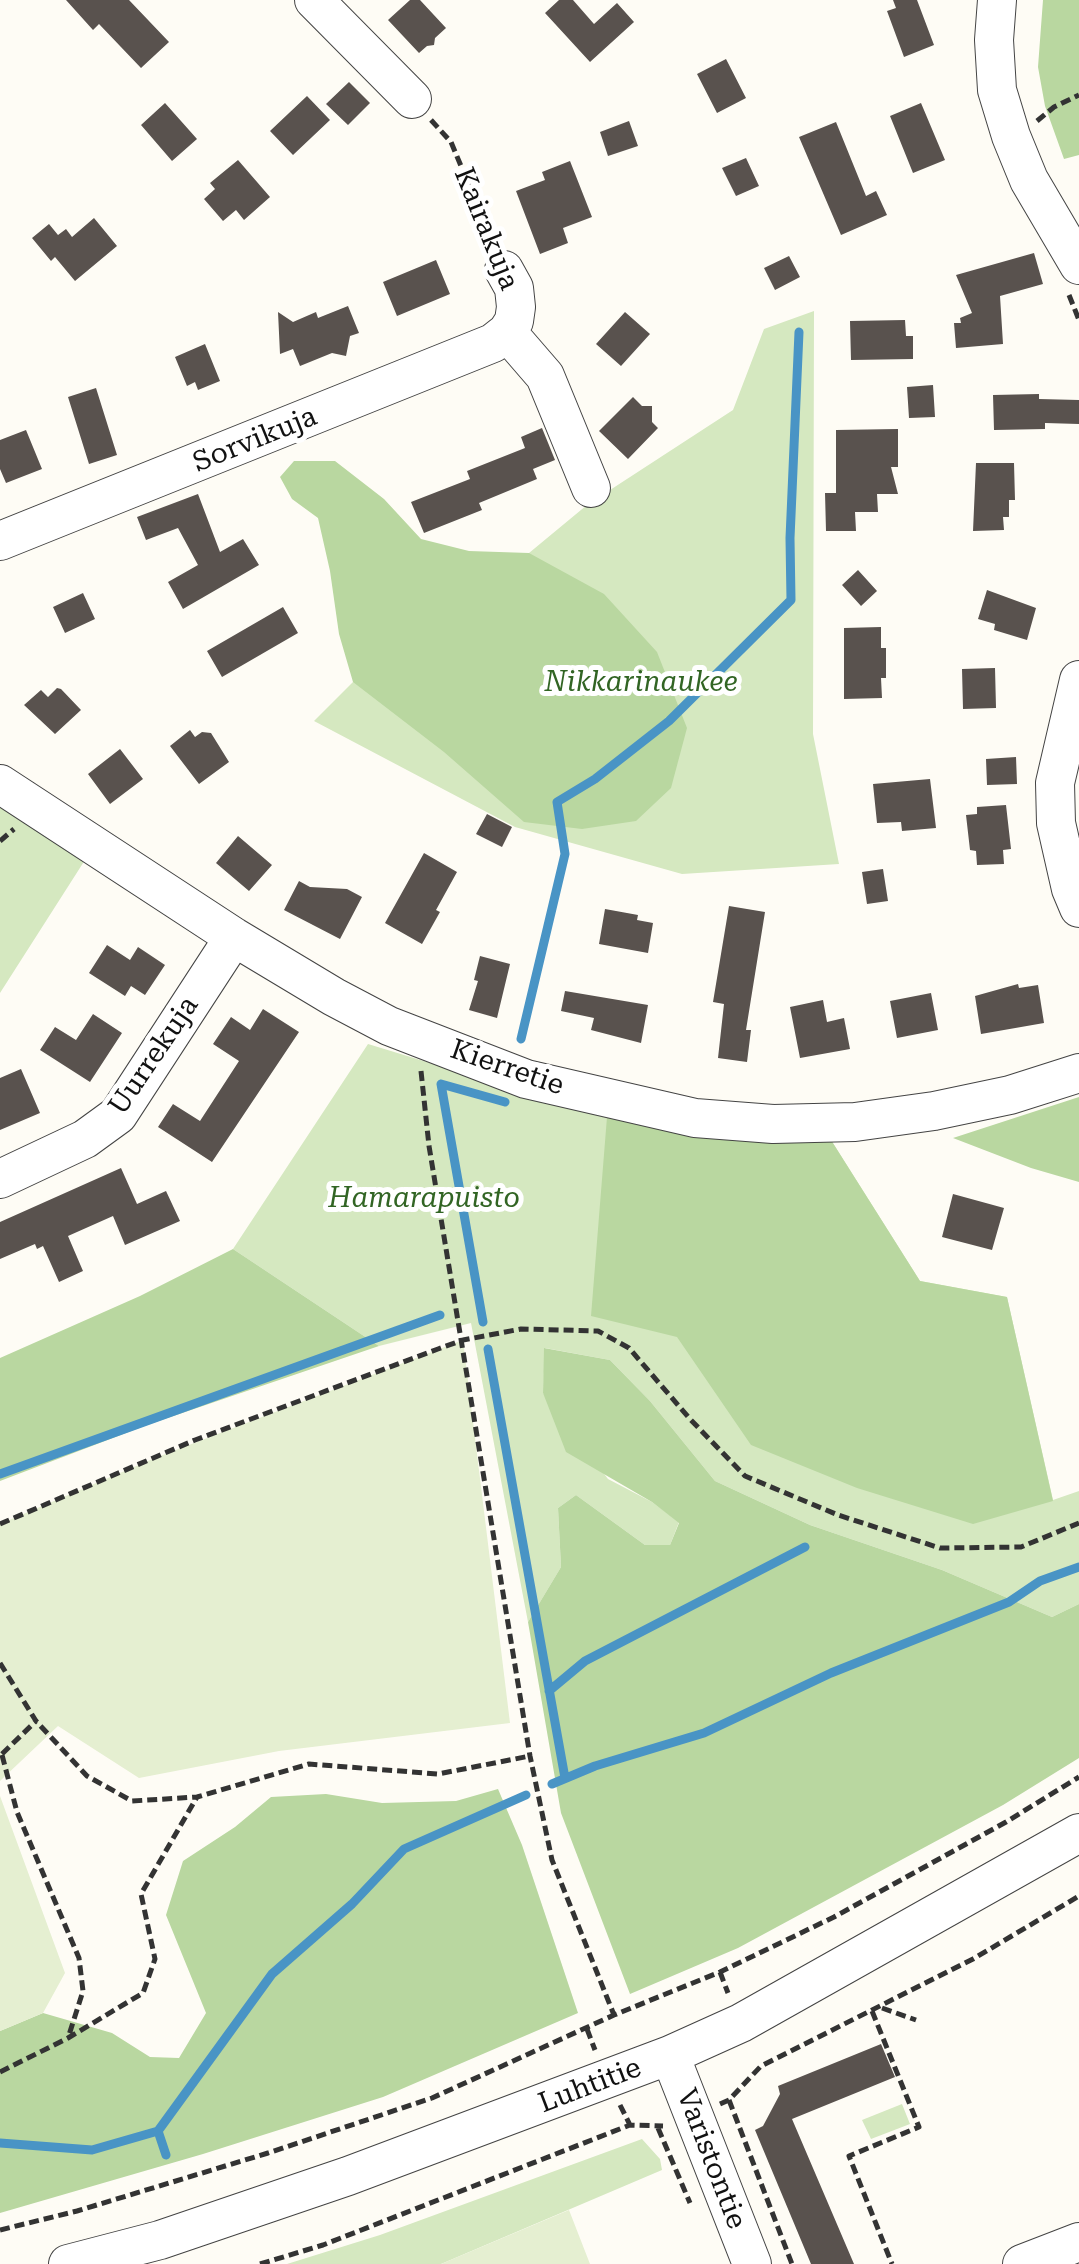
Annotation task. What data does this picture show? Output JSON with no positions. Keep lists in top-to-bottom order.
{
  "streets": {
    "street": [
      "Kairakuja",
      "Sorvikuja",
      "Uurrekuja",
      "Kierretie",
      "Luhtitie",
      "Varistontie"
    ]
  },
  "crossings": [
    ["Kairakuja", "Sorvikuja"],
    ["Uurrekuja", "Kierretie"],
    ["Luhtitie", "Varistontie"]
  ],
  "parks": ["Nikkarinaukee", "Hamarapuisto"]
}
